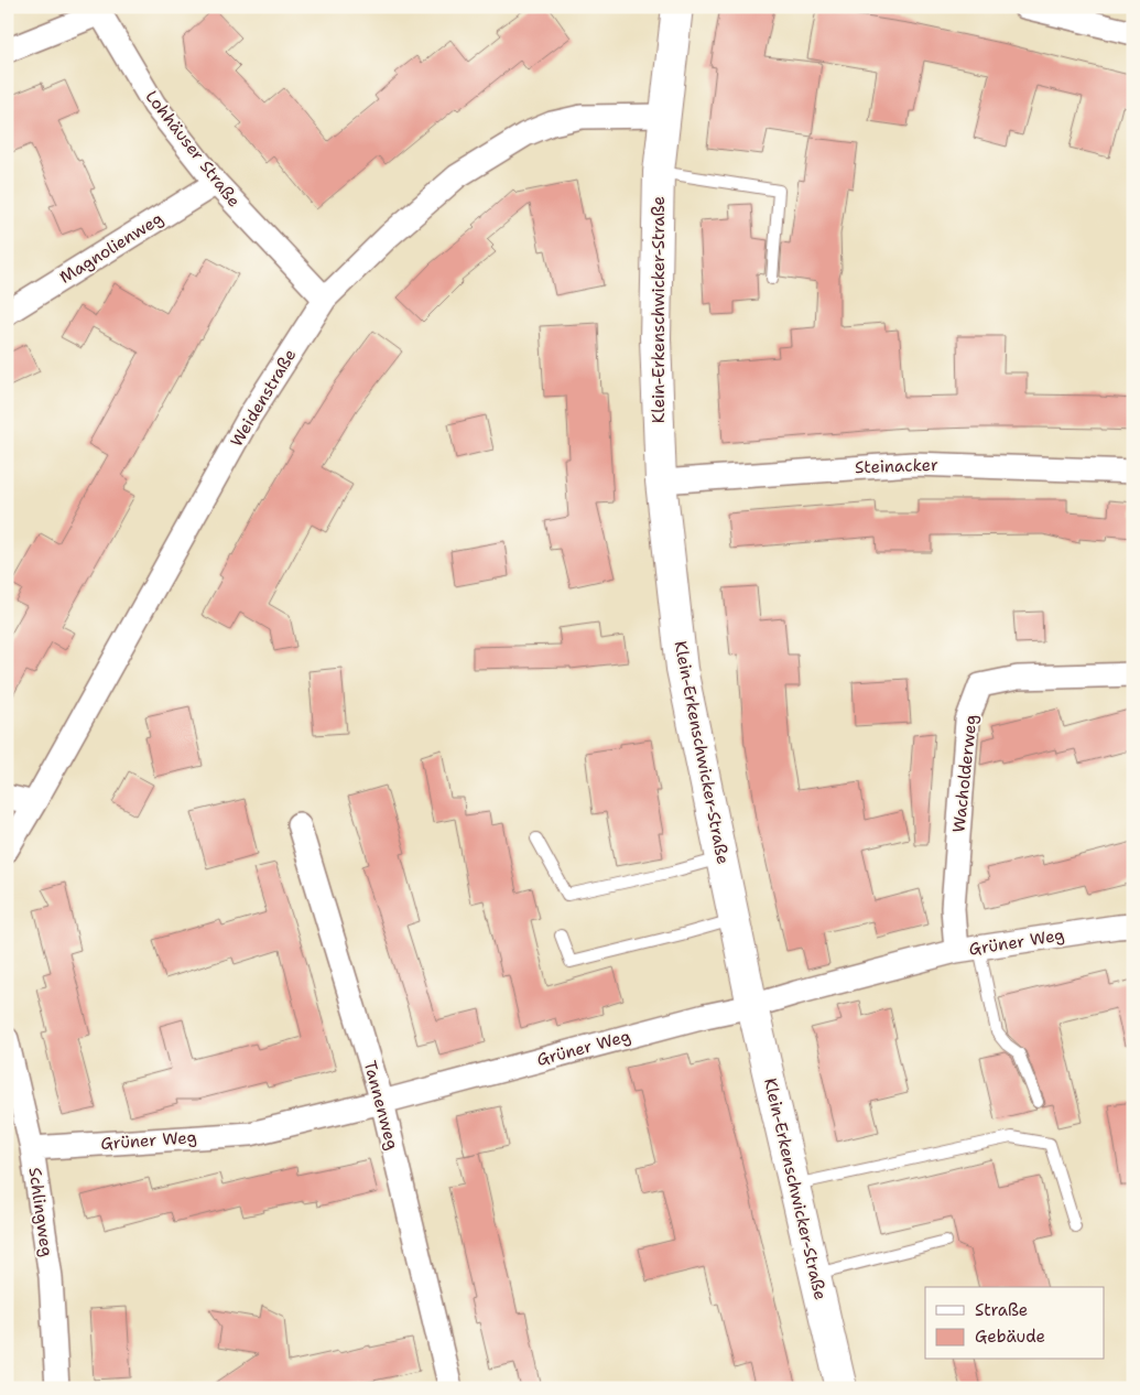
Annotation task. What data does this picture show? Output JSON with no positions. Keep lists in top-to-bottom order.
{
  "streets": {
    "street": [
      "Lohhäuser Straße",
      "Magnolienweg",
      "Klein-Erkenschwicker-Straße",
      "Weidenstraße",
      "Steinacker",
      "Wacholderweg",
      "Grüner Weg",
      "Tannenweg",
      "Schlingweg"
    ]
  },
  "crossings": [
    ["Lohhäuser Straße", "Magnolienweg"],
    ["Lohhäuser Straße", "Weidenstraße"],
    ["Klein-Erkenschwicker-Straße", "Weidenstraße"],
    ["Klein-Erkenschwicker-Straße", "Steinacker"],
    ["Klein-Erkenschwicker-Straße", "Grüner Weg"],
    ["Wacholderweg", "Grüner Weg"],
    ["Grüner Weg", "Tannenweg"],
    ["Grüner Weg", "Schlingweg"]
  ],
  "legend": ["Straße", "Gebäude"]
}
